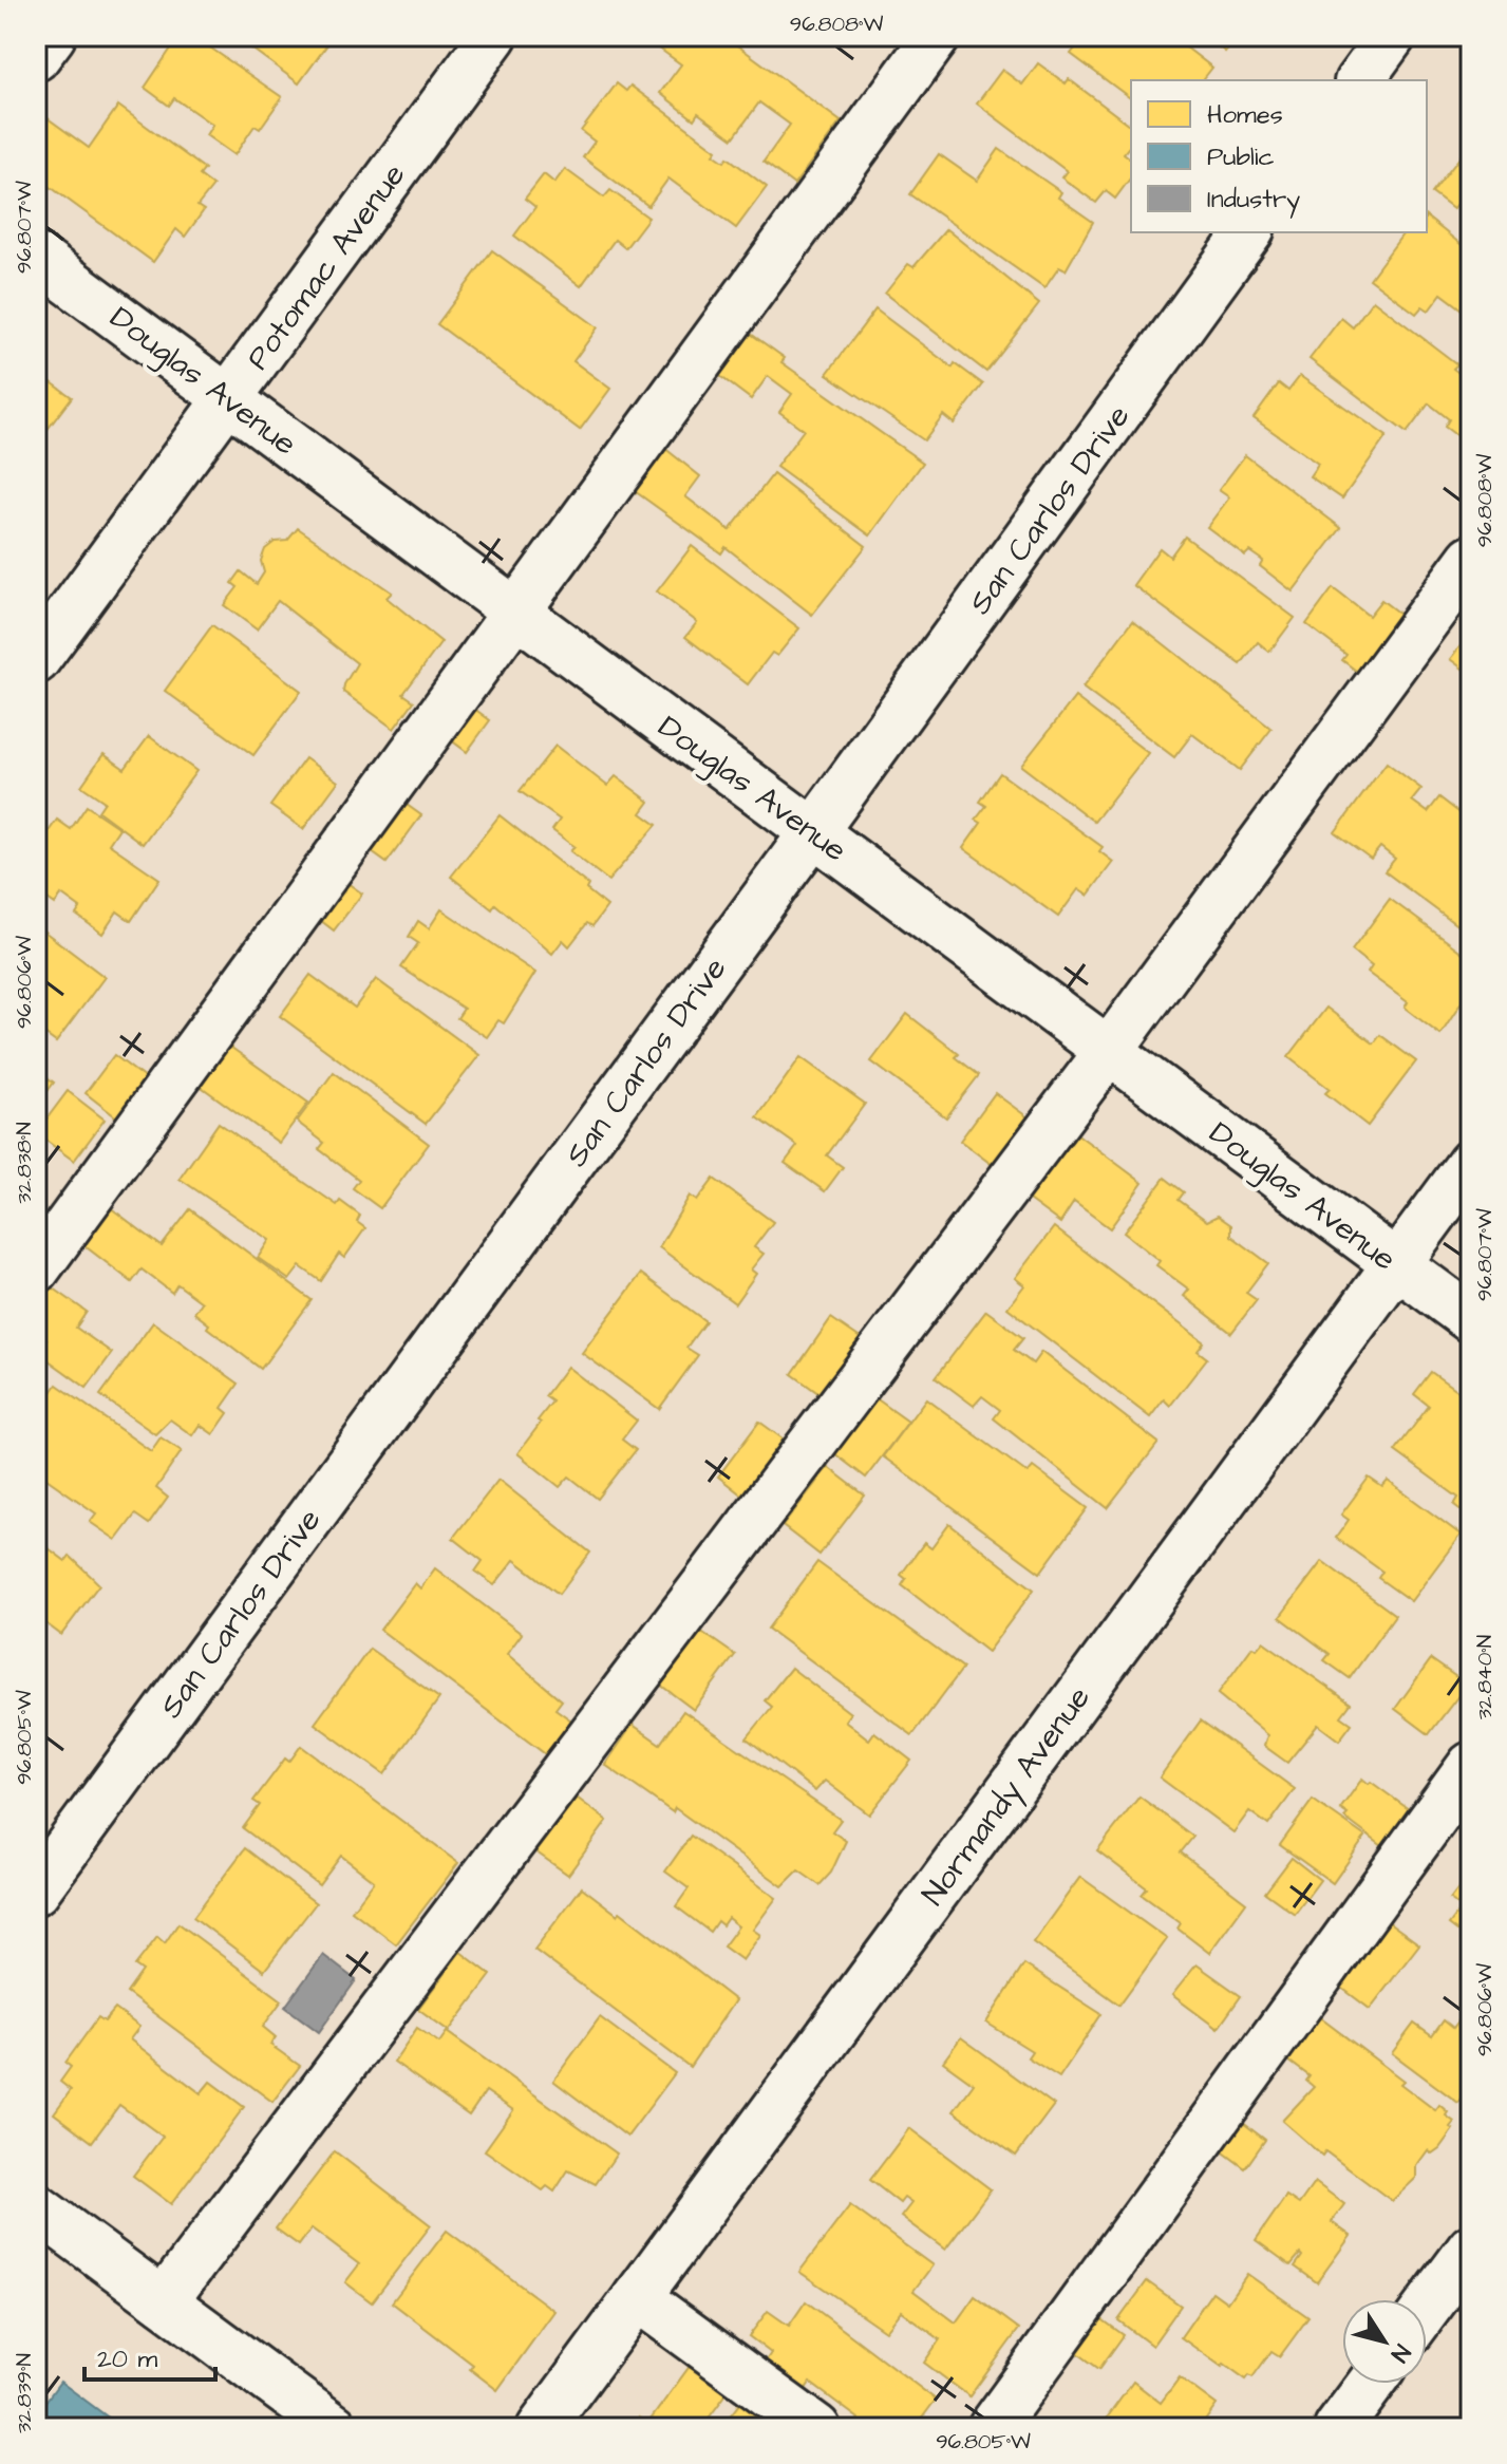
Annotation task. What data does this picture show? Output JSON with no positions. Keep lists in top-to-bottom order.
{
  "streets": {
    "street": [
      "Potomac Avenue",
      "Douglas Avenue",
      "San Carlos Drive",
      "Normandy Avenue"
    ]
  },
  "crossings": [
    ["Potomac Avenue", "Douglas Avenue"],
    ["Douglas Avenue", "San Carlos Drive"],
    ["Douglas Avenue", "Normandy Avenue"]
  ],
  "legend": ["Homes", "Public", "Industry"],
  "scale_bar": "20 m",
  "north": "bottom right",
  "coordinates": [
    "96.808°W",
    "96.807°W",
    "96.806°W",
    "32.838°N",
    "32.840°N",
    "96.805°W",
    "32.839°N"
  ]
}
